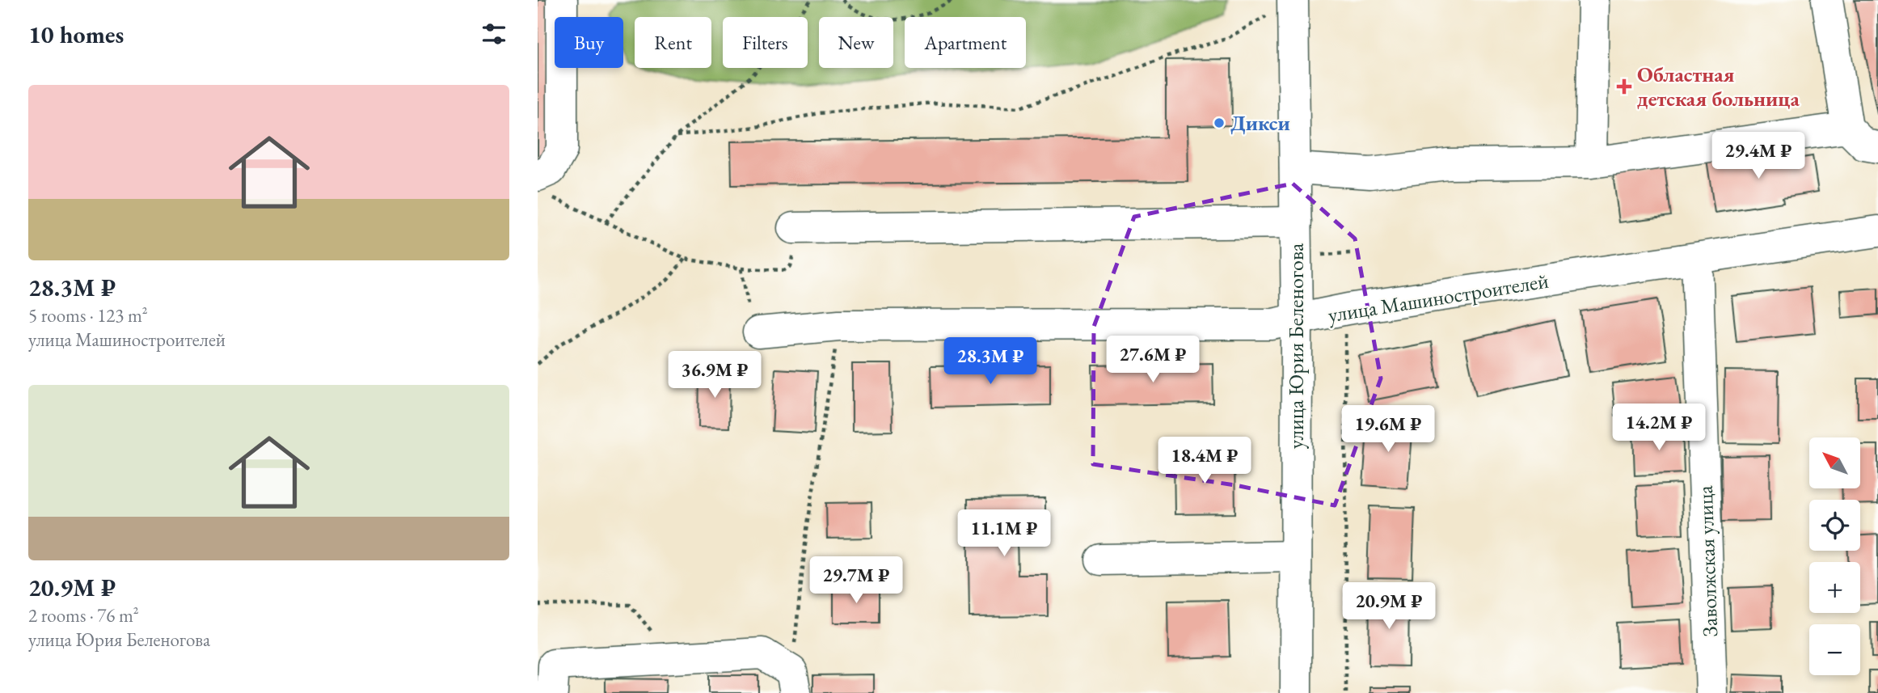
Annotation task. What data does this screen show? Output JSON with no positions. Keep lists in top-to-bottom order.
{
  "streets": {
    "street": ["улица Машиностроителей", "улица Юрия Беленогова", "Заволжская улица"]
  },
  "crossings": [
    ["улица Машиностроителей", "улица Юрия Беленогова"],
    ["улица Машиностроителей", "Заволжская улица"]
  ],
  "places": {
    "health": ["Областная детская больница"],
    "other": ["Дикси"]
  },
  "north": "top left",
  "page": {
    "heading": "10 homes",
    "chip": [
      "Buy",
      "Rent",
      "Filters",
      "New",
      "Apartment"
    ],
    "list": [
      {
        "name": "28.3M ₽",
        "note": "5 rooms · 123 m² · улица Машиностроителей"
      },
      {
        "name": "20.9M ₽",
        "note": "2 rooms · 76 m² · улица Юрия Беленогова"
      }
    ],
    "price": [
      "29.4M ₽",
      "27.6M ₽",
      "28.3M ₽",
      "36.9M ₽",
      "14.2M ₽",
      "19.6M ₽",
      "18.4M ₽",
      "11.1M ₽",
      "29.7M ₽",
      "20.9M ₽"
    ],
    "map_buttons": ["+", "−"]
  }
}
